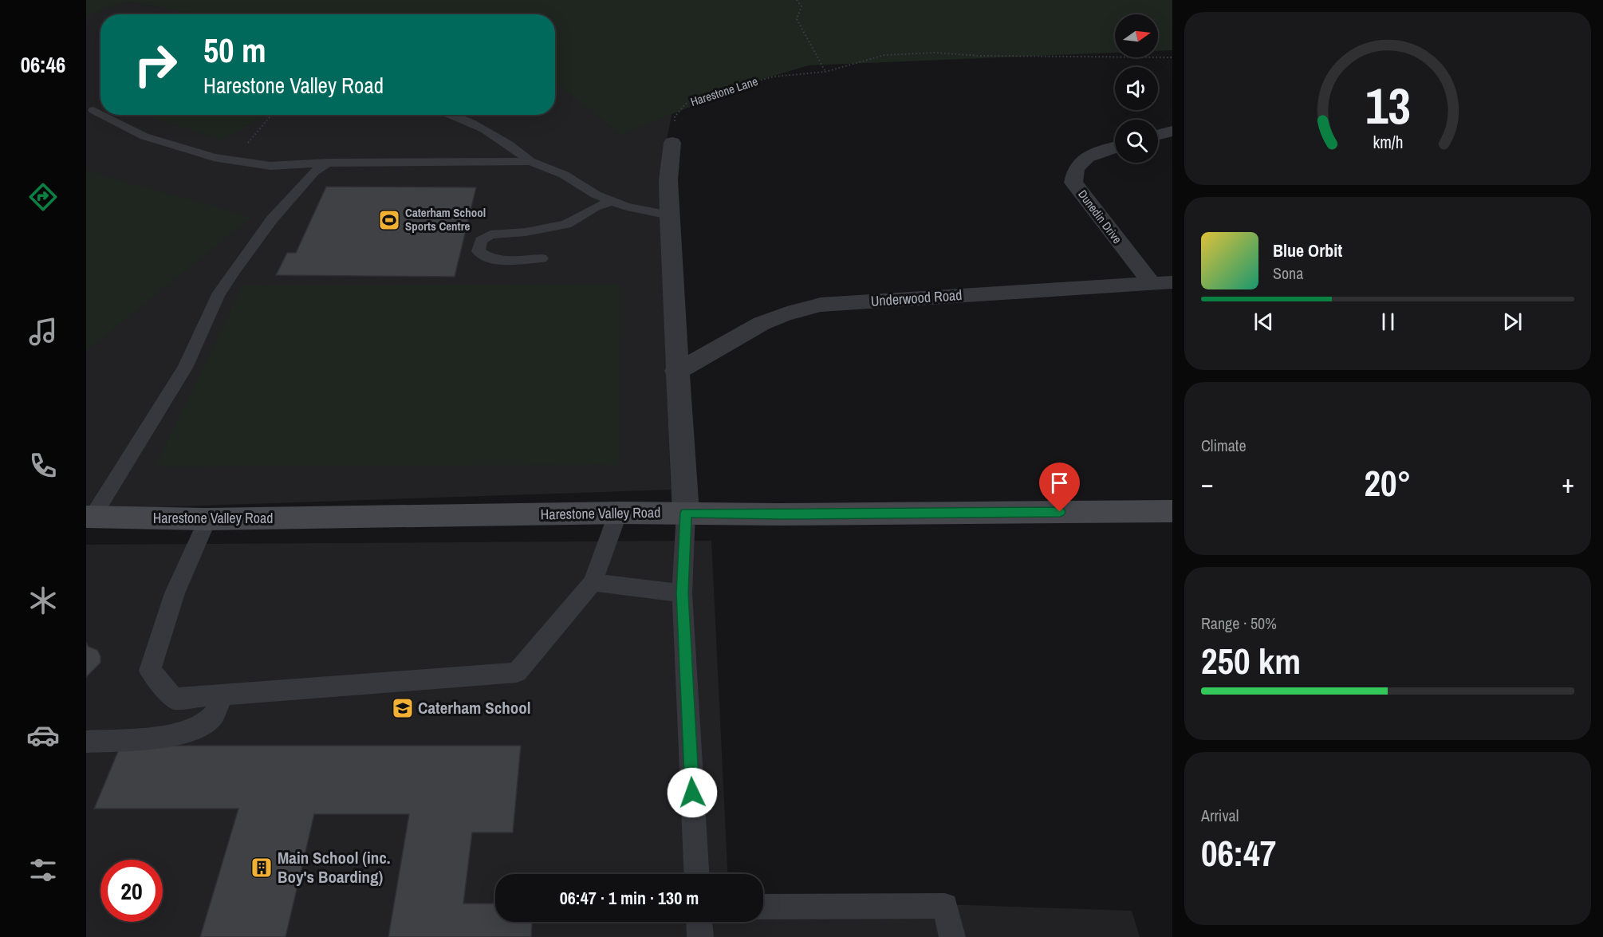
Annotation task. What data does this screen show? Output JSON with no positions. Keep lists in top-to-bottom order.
{
  "streets": {
    "street": ["Dunedin Drive", "Underwood Road", "Harestone Valley Road"],
    "path": ["Harestone Lane"]
  },
  "crossings": [
    ["Dunedin Drive", "Underwood Road"]
  ],
  "places": {
    "sports": ["Caterham School Sports Centre"],
    "school or university": ["Caterham School"],
    "building": ["Main School (inc. Boy's Boarding)"]
  },
  "north": "right",
  "page": {
    "tabs": "06:46",
    "turn": ["50 m", "Harestone Valley Road"],
    "song": ["Blue Orbit", "Sona"],
    "tile": [
      "Climate",
      ["Range · 50%", "250 km"],
      ["Arrival", "06:47"]
    ],
    "heat": ["−", "20°", "+"],
    "limit": "20",
    "trip": "06:47 · 1 min · 130 m",
    "gauge": ["13", "km/h"]
  }
}
